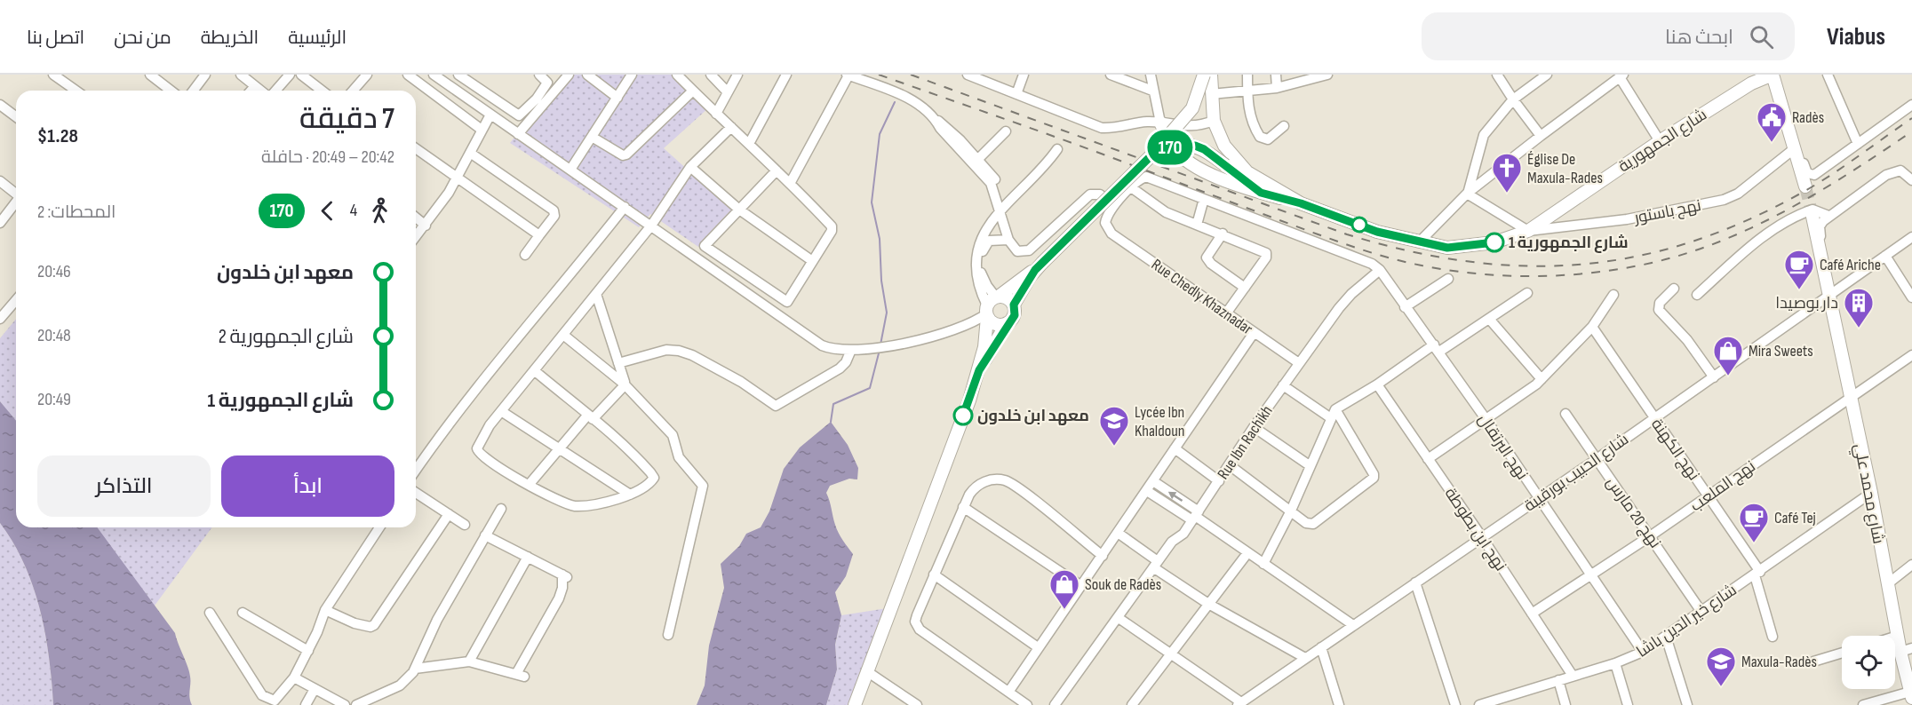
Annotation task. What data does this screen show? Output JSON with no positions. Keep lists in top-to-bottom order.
{
  "streets": {
    "main road": ["شارع الجمهورية", "شارع محمد علي"],
    "street": [
      "نهج باستور",
      "Rue Chedly Khaznadar",
      "Rue Ibn Rachikh",
      "نهج البرتقال",
      "نهج الكهنة",
      "شارع الحبيب بورقيبة",
      "نهج الملعب",
      "نهج 20 مارس",
      "نهج ابن بطوطة",
      "شارع خير الدين باشا"
    ]
  },
  "crossings": [
    ["شارع الجمهورية", "نهج باستور"],
    ["Rue Chedly Khaznadar", "Rue Ibn Rachikh"],
    ["Rue Ibn Rachikh", "نهج البرتقال"],
    ["نهج البرتقال", "شارع الحبيب بورقيبة"],
    ["نهج البرتقال", "نهج الملعب"],
    ["نهج البرتقال", "شارع خير الدين باشا"],
    ["نهج الكهنة", "شارع الحبيب بورقيبة"],
    ["نهج الكهنة", "نهج الملعب"],
    ["نهج الكهنة", "شارع خير الدين باشا"],
    ["شارع الحبيب بورقيبة", "شارع محمد علي"],
    ["شارع الحبيب بورقيبة", "نهج 20 مارس"],
    ["شارع الحبيب بورقيبة", "نهج ابن بطوطة"],
    ["نهج الملعب", "شارع محمد علي"],
    ["نهج الملعب", "نهج 20 مارس"],
    ["نهج الملعب", "نهج ابن بطوطة"],
    ["شارع محمد علي", "شارع خير الدين باشا"],
    ["نهج 20 مارس", "شارع خير الدين باشا"],
    ["نهج ابن بطوطة", "شارع خير الدين باشا"]
  ],
  "places": {
    "public building": ["Radès"],
    "church": ["Église De Maxula-Rades"],
    "other": ["شارع الجمهورية 1", "معهد ابن خلدون"],
    "cafe": ["Café Ariche", "Café Tej"],
    "building": ["دار بوصيدا"],
    "shop": ["Mira Sweets", "Souk de Radès"],
    "school or university": ["Lycée Ibn Khaldoun", "Maxula-Radès"]
  },
  "lines": ["bus line 170"],
  "page": {
    "header": "Viabus",
    "search": "ابحث هنا",
    "nav": [
      "الرئيسية",
      "الخريطة",
      "من نحن",
      "اتصل بنا"
    ],
    "on_map": "170",
    "heading": ["7 دقيقة", "20:42 – 20:49 · حافلة", "$1.28"],
    "legs": ["4", "170", "المحطات: 2"],
    "list": [
      {
        "name": "معهد ابن خلدون",
        "value": "20:46"
      },
      {
        "name": "شارع الجمهورية 2",
        "value": "20:48"
      },
      {
        "name": "شارع الجمهورية 1",
        "value": "20:49"
      }
    ],
    "buttons": ["ابدأ", "التذاكر"]
  }
}
